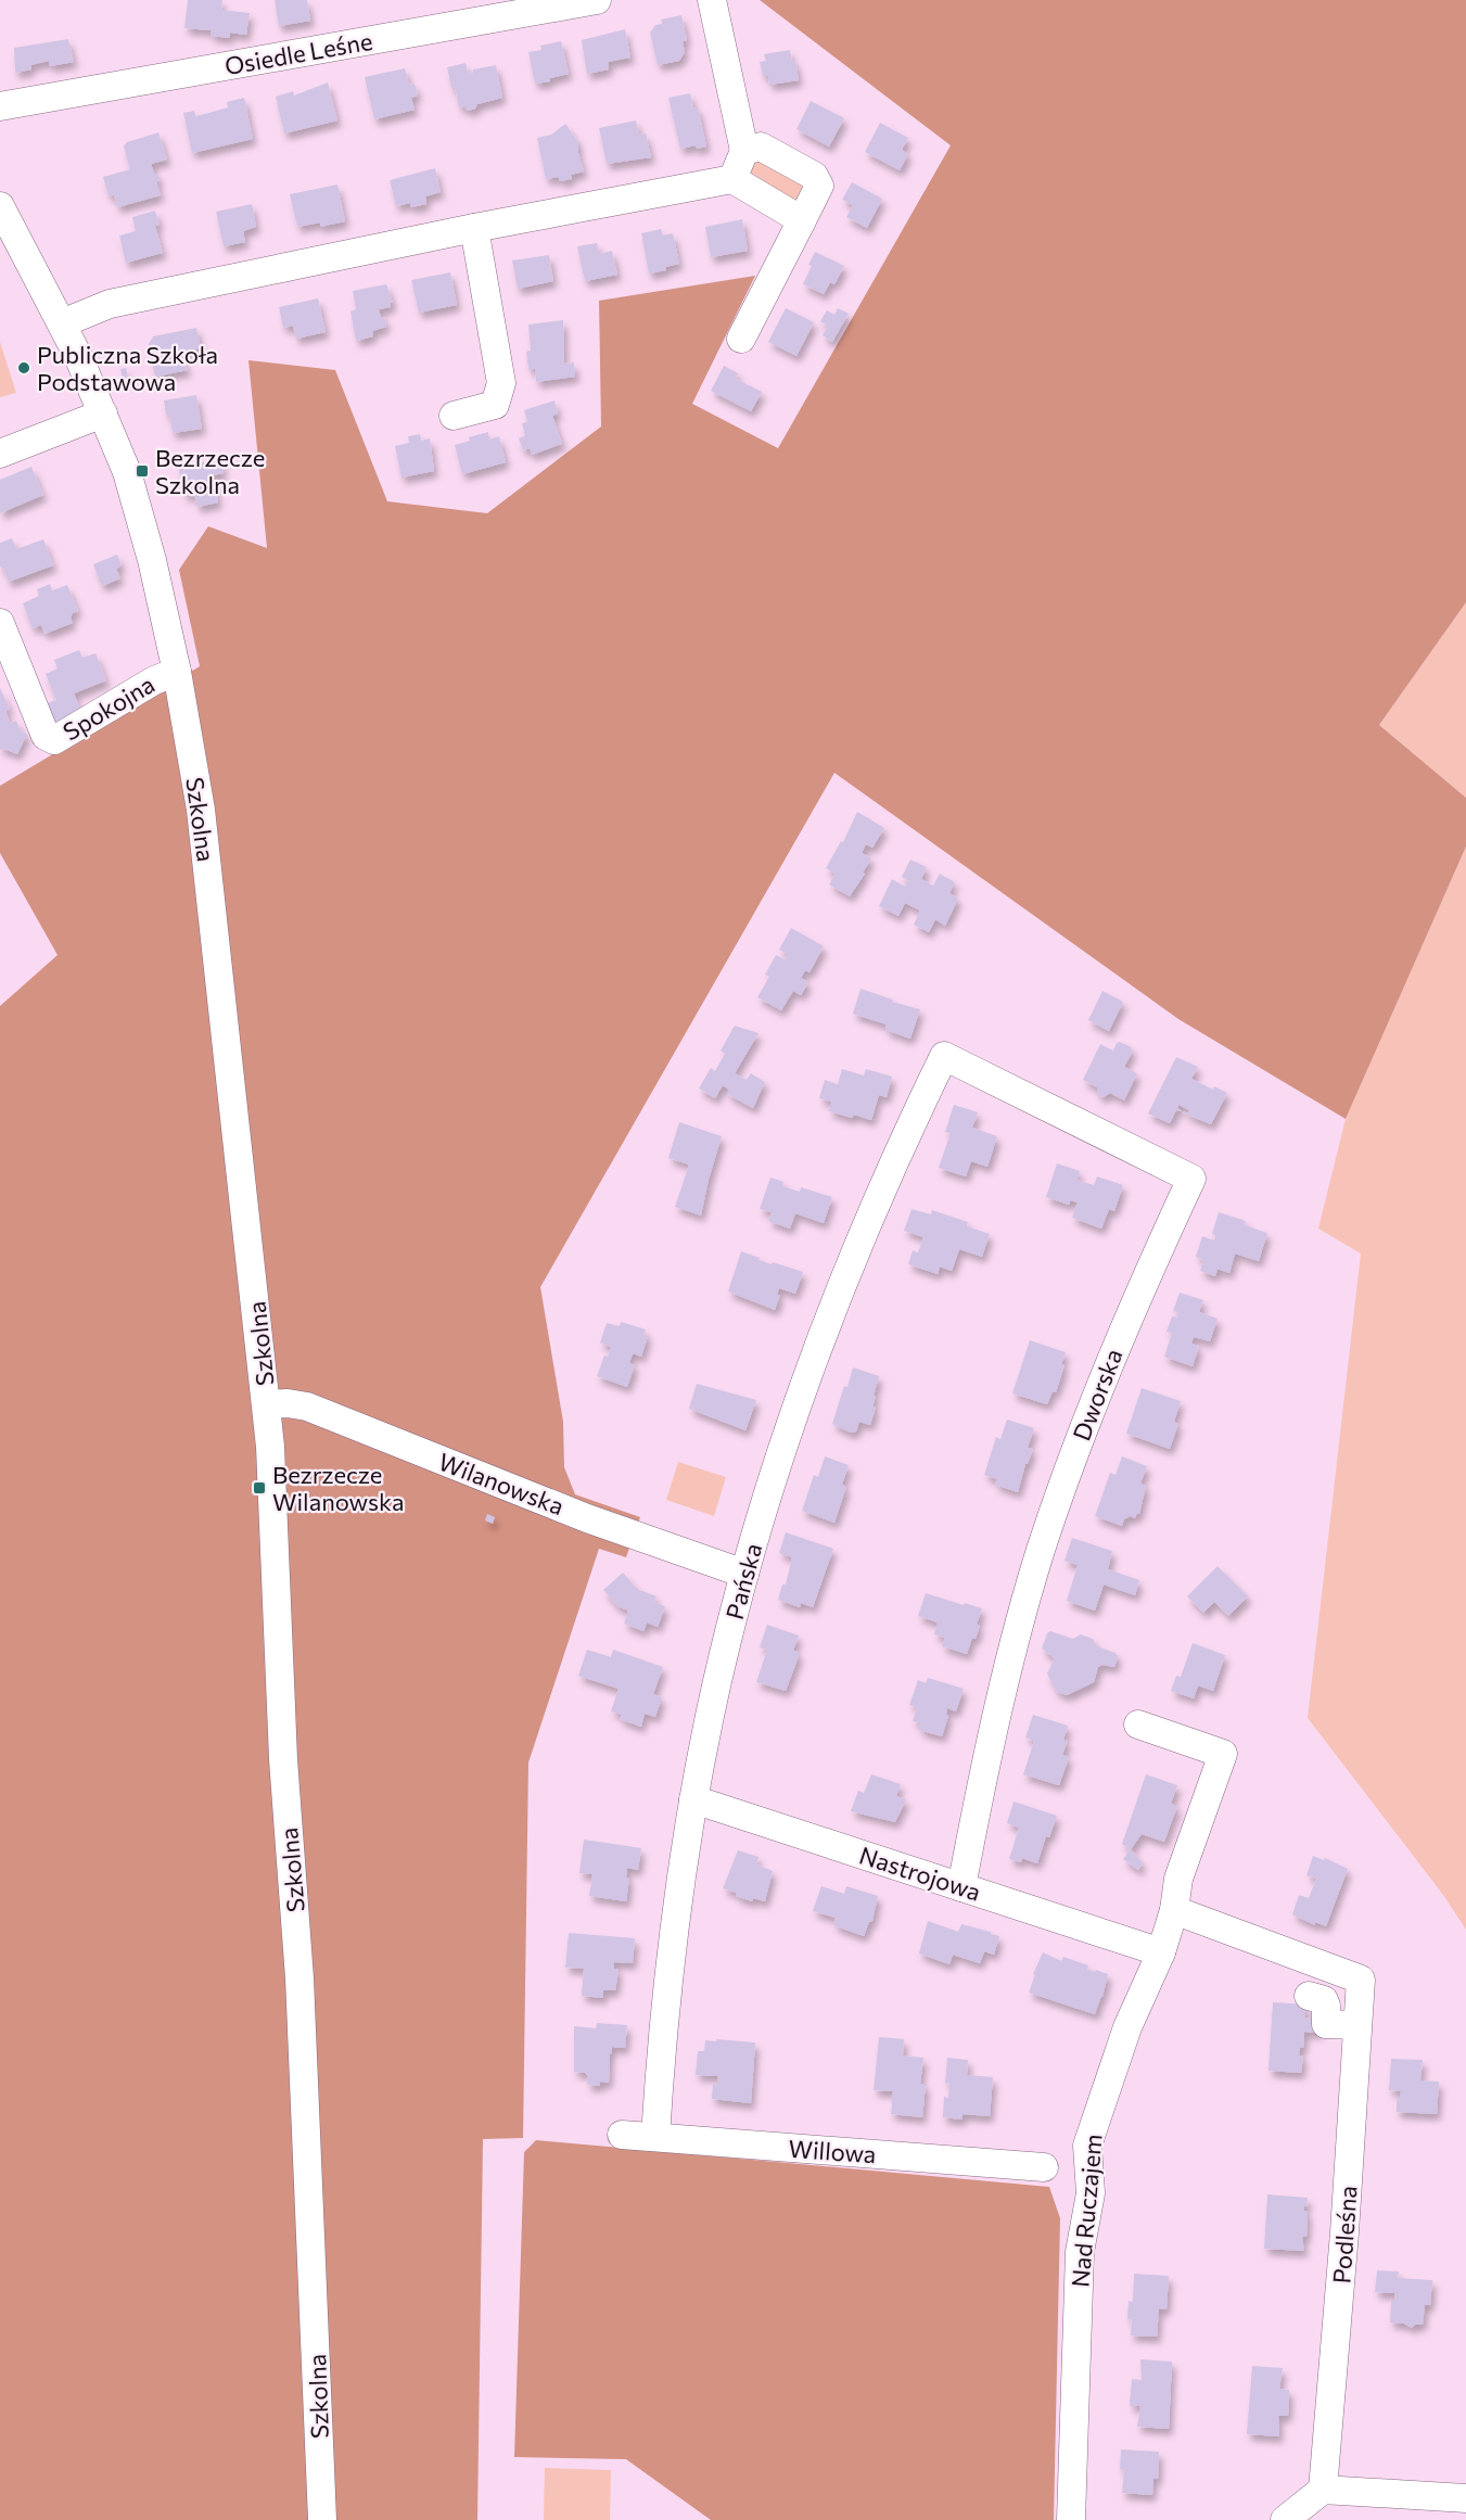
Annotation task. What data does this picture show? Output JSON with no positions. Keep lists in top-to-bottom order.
{
  "streets": {
    "street": [
      "Osiedle Leśne",
      "Spokojna",
      "Szkolna",
      "Dworska",
      "Wilanowska",
      "Pańska",
      "Nastrojowa",
      "Willowa",
      "Nad Ruczajem",
      "Podleśna"
    ]
  },
  "crossings": [
    ["Spokojna", "Szkolna"],
    ["Szkolna", "Wilanowska"],
    ["Dworska", "Pańska"],
    ["Dworska", "Nastrojowa"],
    ["Wilanowska", "Pańska"],
    ["Pańska", "Nastrojowa"],
    ["Pańska", "Willowa"],
    ["Nastrojowa", "Nad Ruczajem"],
    ["Nad Ruczajem", "Podleśna"]
  ],
  "places": {
    "other": ["Publiczna Szkoła Podstawowa"],
    "transit": ["Bezrzecze Szkolna", "Bezrzecze Wilanowska"]
  }
}
